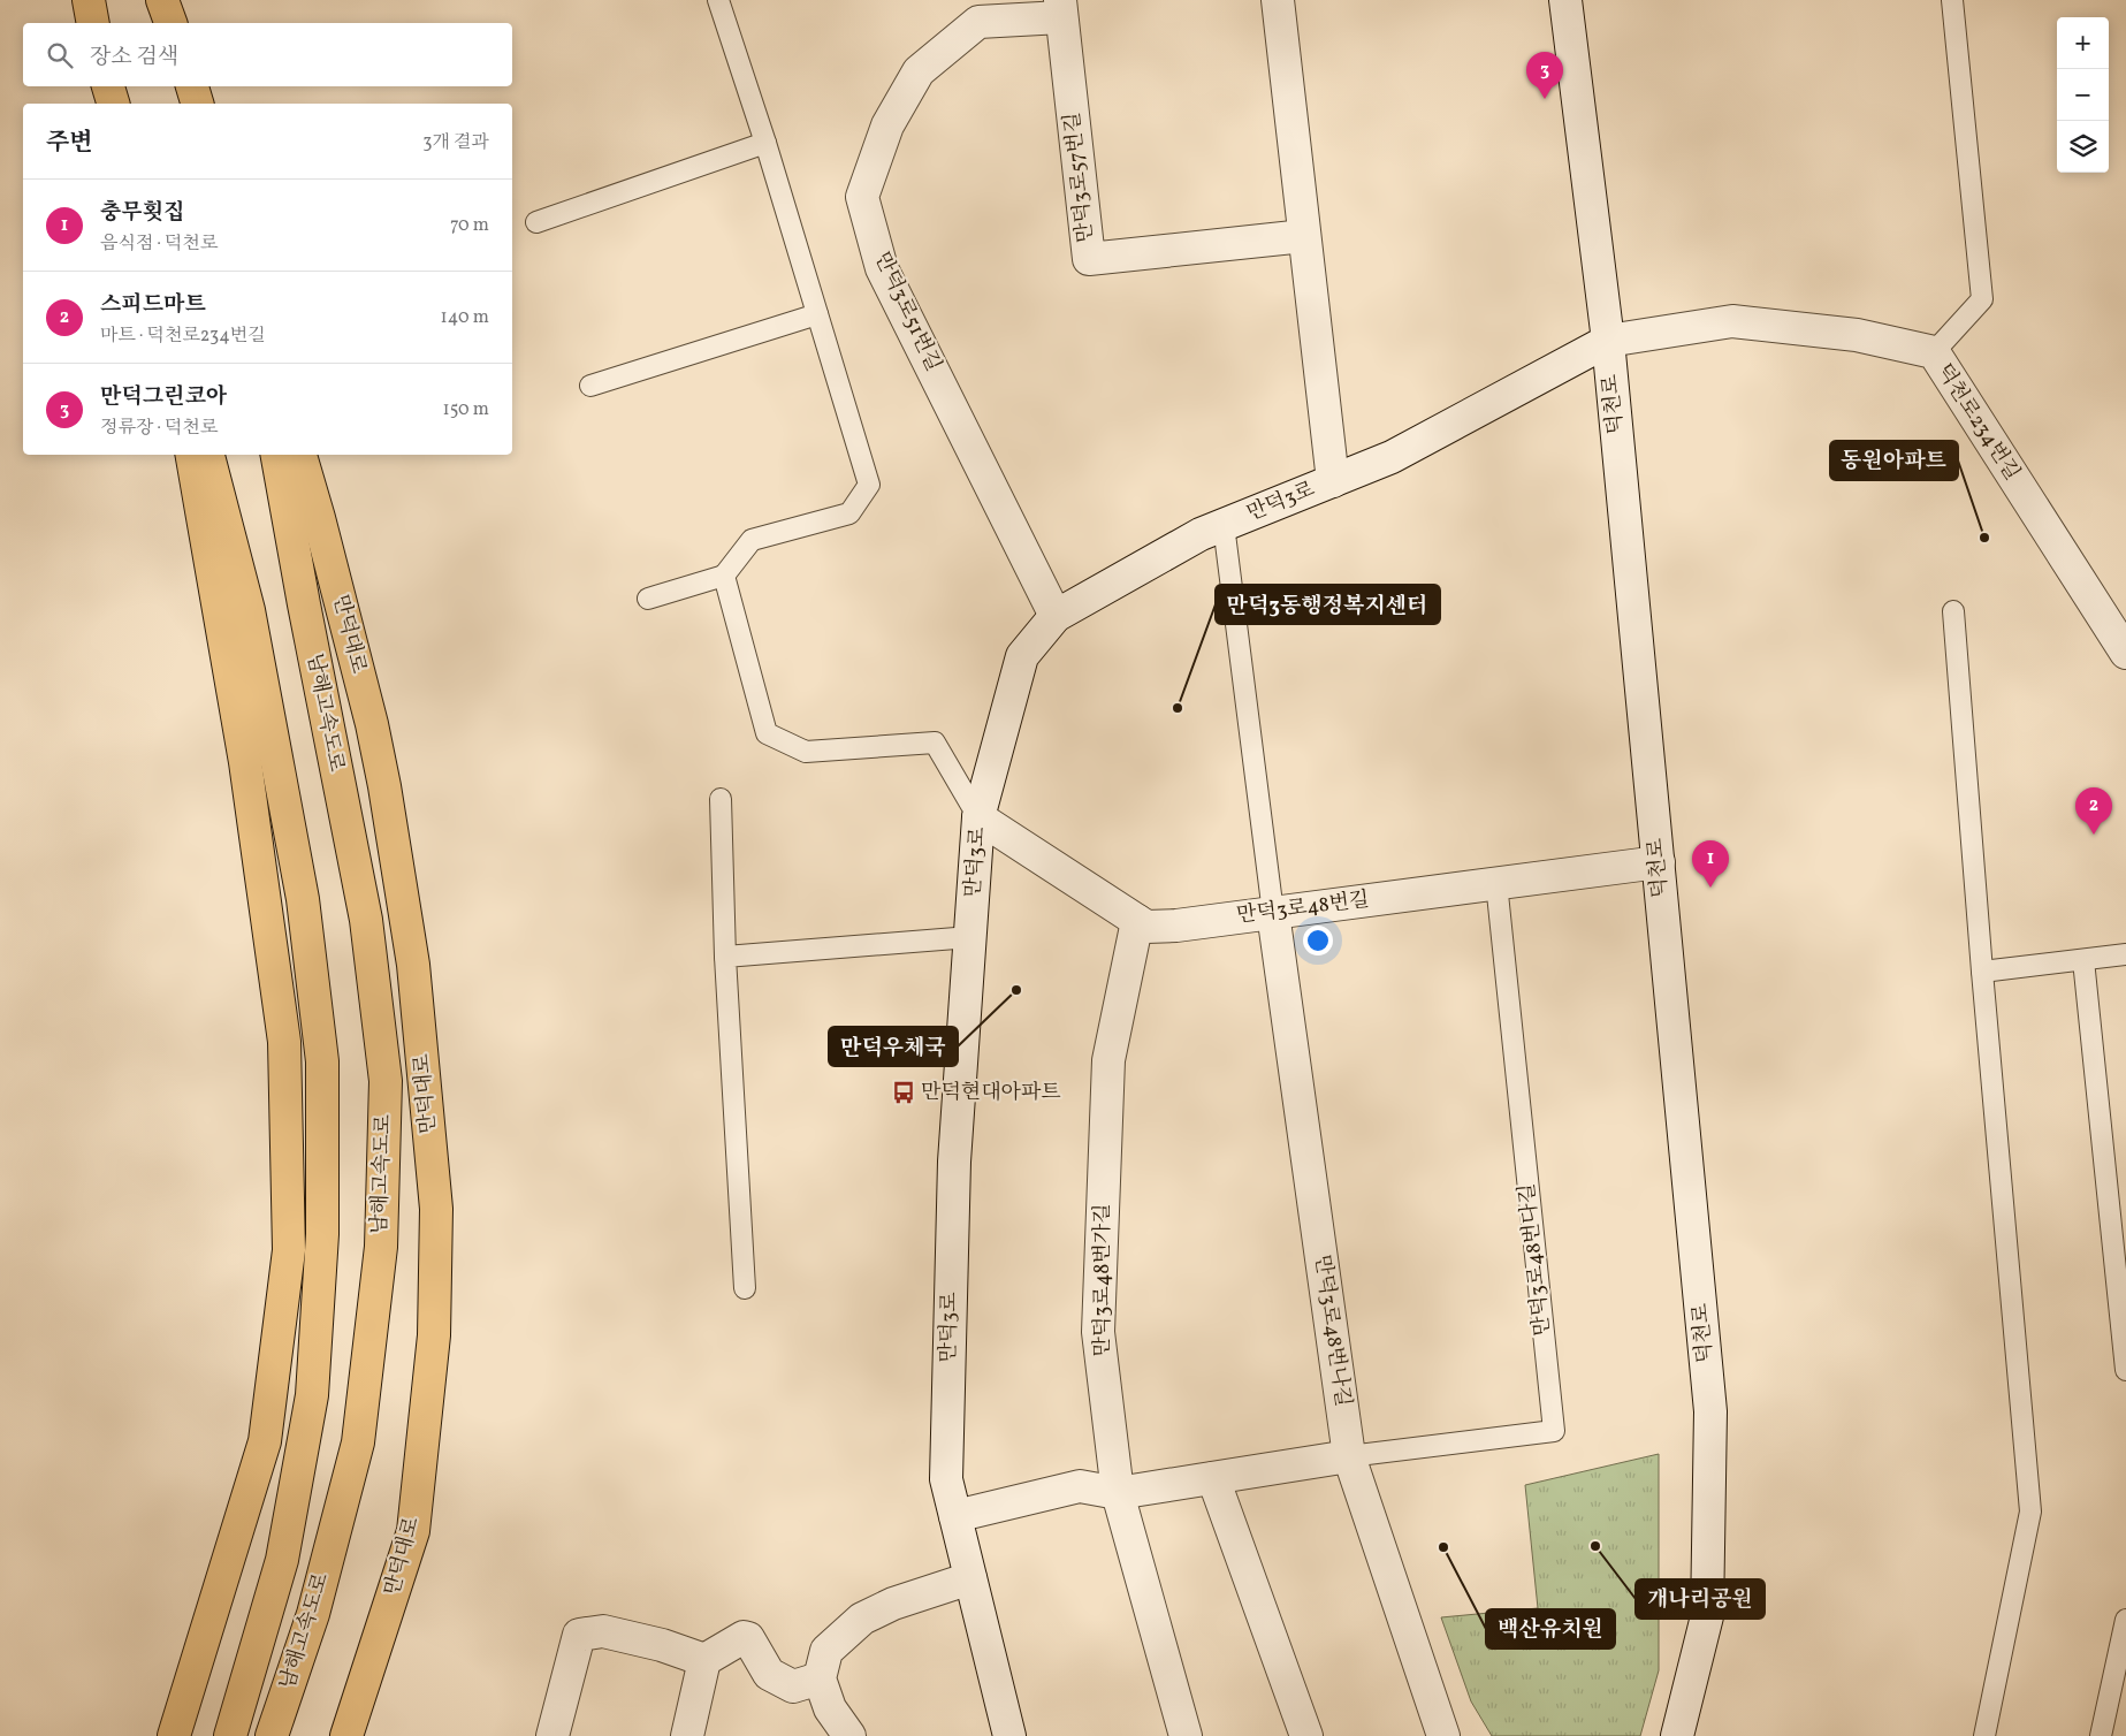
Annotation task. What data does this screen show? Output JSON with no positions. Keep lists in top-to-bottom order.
{
  "streets": {
    "main road": ["만덕대로", "남해고속도로"],
    "street": [
      "만덕3로57번길",
      "만덕3로51번길",
      "덕천로",
      "덕천로234번길",
      "만덕3로",
      "만덕3로48번길",
      "만덕3로48번가길",
      "만덕3로48번나길"
    ],
    "lane": ["만덕3로48번다길"]
  },
  "crossings": [
    ["만덕3로57번길", "만덕3로51번길"],
    ["만덕3로51번길", "만덕3로"],
    ["덕천로", "덕천로234번길"],
    ["덕천로", "만덕3로"],
    ["덕천로", "만덕3로48번길"],
    ["덕천로234번길", "만덕3로"],
    ["만덕3로", "만덕3로48번길"],
    ["만덕3로48번길", "만덕3로48번다길"],
    ["만덕3로48번길", "만덕3로48번가길"],
    ["만덕3로48번길", "만덕3로48번나길"],
    ["만덕3로48번다길", "만덕3로48번나길"]
  ],
  "places": {
    "other": [
      "동원아파트",
      "만덕3동행정복지센터",
      "만덕우체국",
      "개나리공원",
      "백산유치원"
    ],
    "bus stop": ["만덕현대아파트"]
  },
  "page": {
    "map_buttons": ["+", "−"],
    "search": "장소 검색",
    "pins": ["3", "2", "1"],
    "heading": ["주변", "3개 결과"],
    "list": [
      {
        "mark": "1",
        "name": "충무횟집",
        "note": "음식점 · 덕천로",
        "value": "70 m"
      },
      {
        "mark": "2",
        "name": "스피드마트",
        "note": "마트 · 덕천로234번길",
        "value": "140 m"
      },
      {
        "mark": "3",
        "name": "만덕그린코아",
        "note": "정류장 · 덕천로",
        "value": "150 m"
      }
    ]
  }
}
